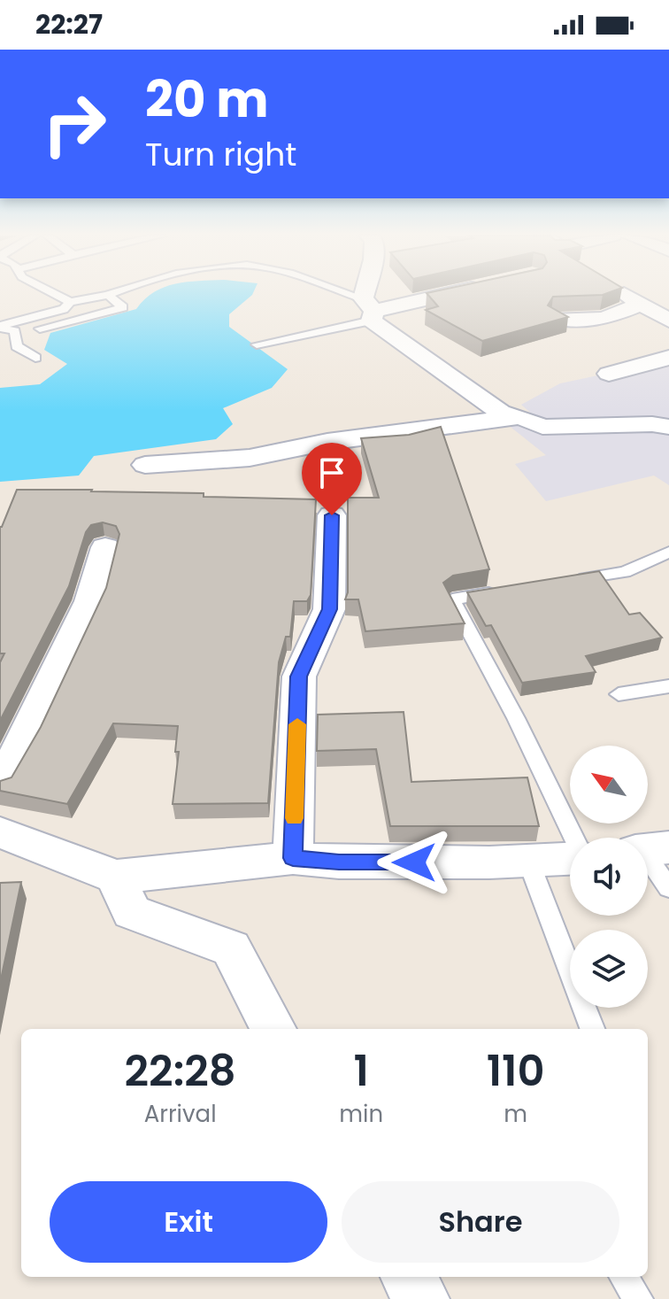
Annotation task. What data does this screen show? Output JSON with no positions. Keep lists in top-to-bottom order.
{
  "north": "top left",
  "page": {
    "status": "22:27",
    "turn": ["20 m", "Turn right"],
    "eta": [
      "22:28",
      "Arrival",
      "1",
      "min",
      "110",
      "m"
    ],
    "buttons": ["Exit", "Share"]
  }
}
